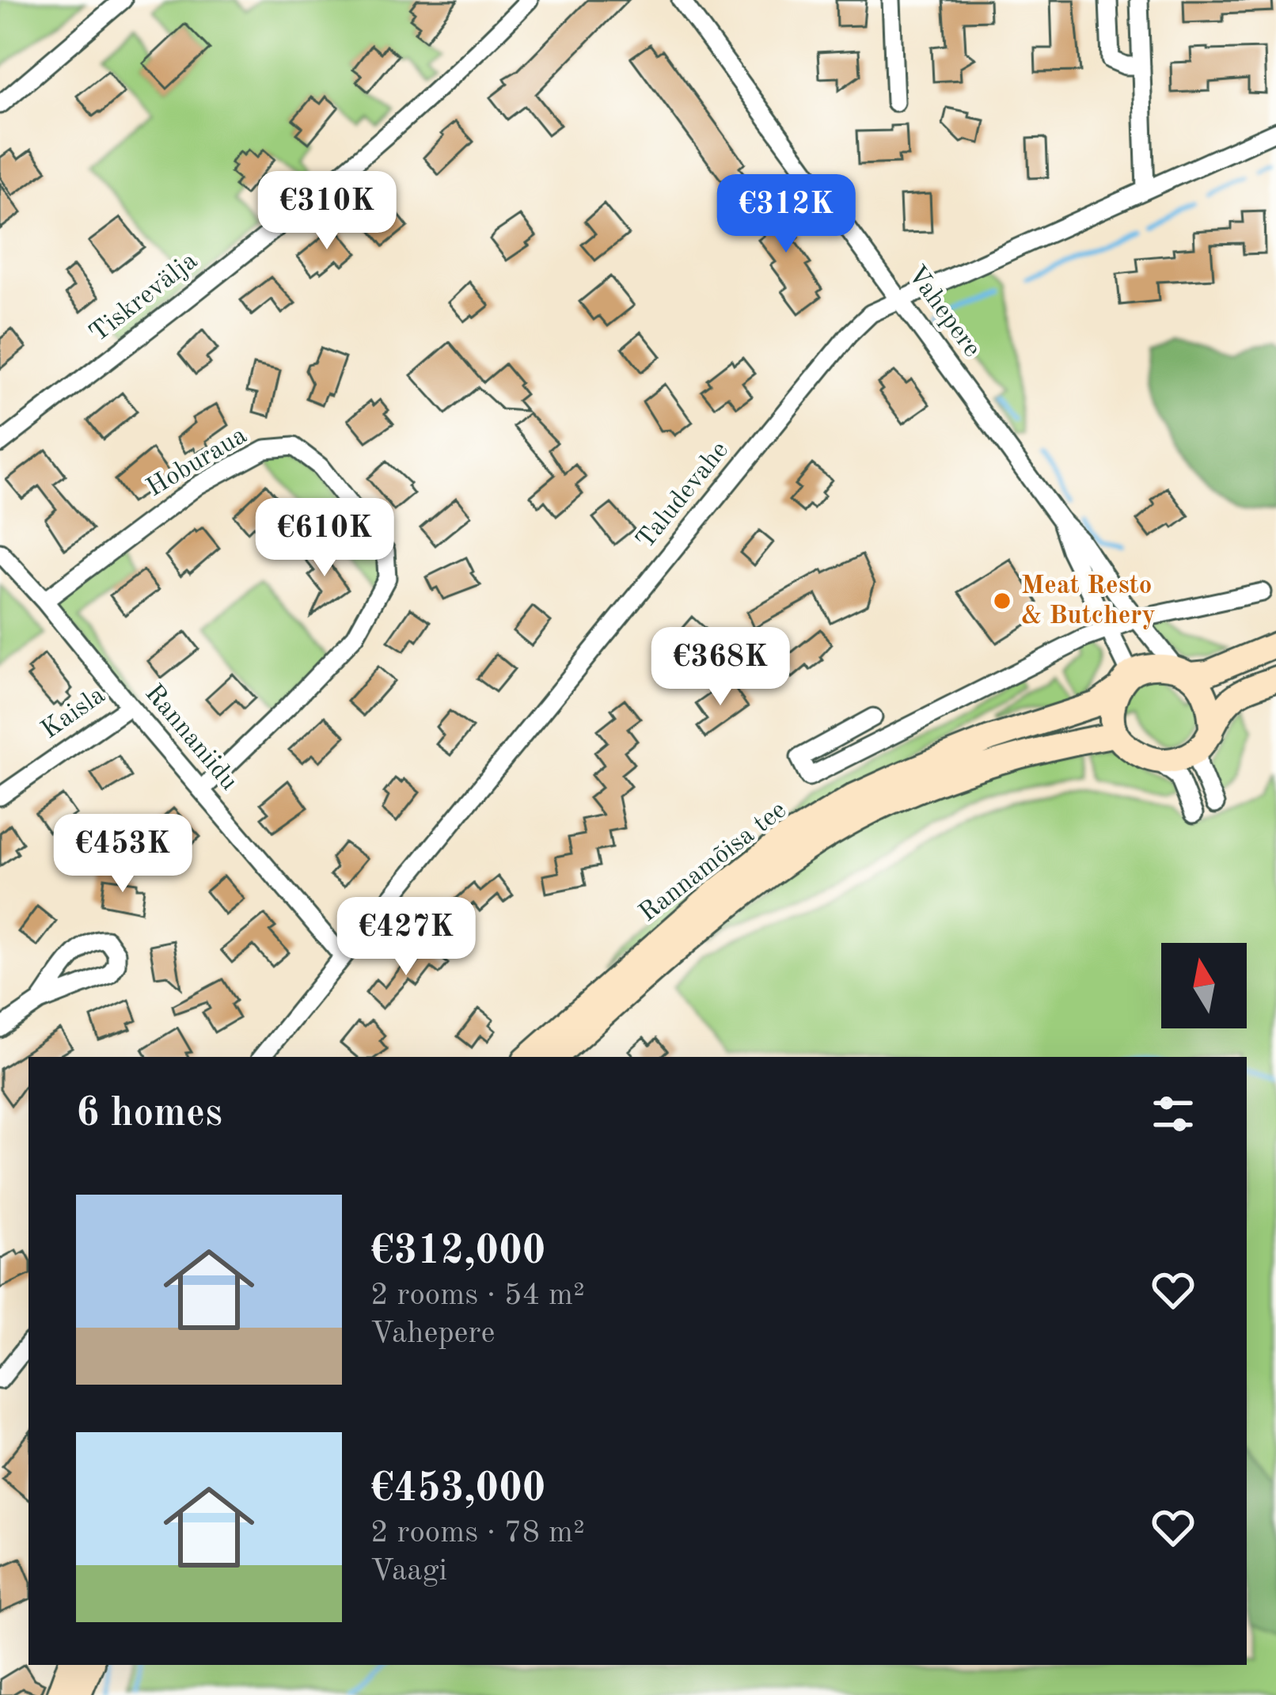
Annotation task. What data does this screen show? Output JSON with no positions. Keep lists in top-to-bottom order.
{
  "streets": {
    "street": [
      "Tiskrevälja",
      "Vahepere",
      "Hoburaua",
      "Taludevahe",
      "Kaisla",
      "Rannaniidu",
      "Rannamõisa tee"
    ]
  },
  "crossings": [
    ["Vahepere", "Taludevahe"],
    ["Vahepere", "Rannamõisa tee"],
    ["Hoburaua", "Rannaniidu"],
    ["Taludevahe", "Rannaniidu"],
    ["Kaisla", "Rannaniidu"]
  ],
  "places": ["Meat Resto & Butchery"],
  "north": "top",
  "page": {
    "price": [
      "€310K",
      "€312K",
      "€610K",
      "€368K",
      "€453K",
      "€427K"
    ],
    "heading": "6 homes",
    "list": [
      {
        "name": "€312,000",
        "note": "2 rooms · 54 m² · Vahepere"
      },
      {
        "name": "€453,000",
        "note": "2 rooms · 78 m² · Vaagi"
      }
    ]
  }
}
